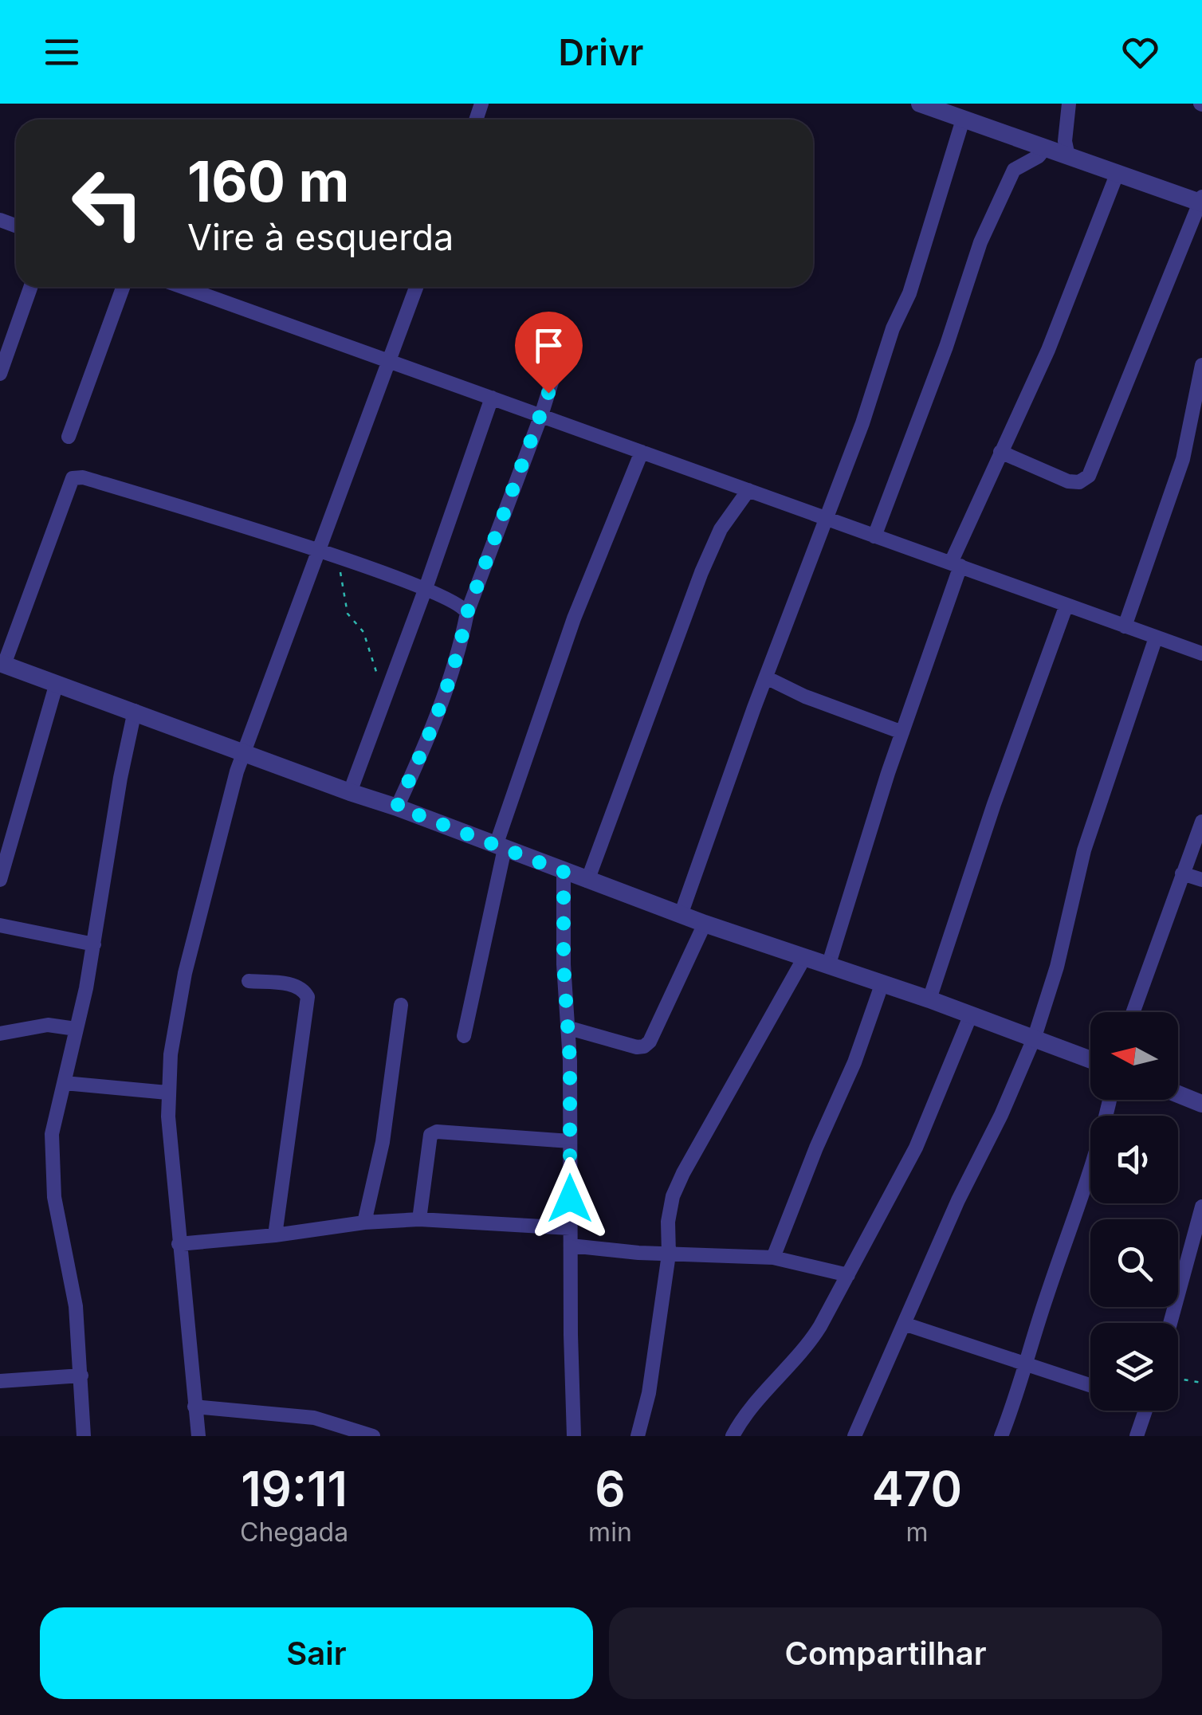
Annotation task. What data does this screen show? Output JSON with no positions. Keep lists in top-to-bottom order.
{
  "north": "left",
  "page": {
    "header": "Drivr",
    "turn": ["160 m", "Vire à esquerda"],
    "eta": [
      "19:11",
      "Chegada",
      "6",
      "min",
      "470",
      "m"
    ],
    "buttons": ["Sair", "Compartilhar"]
  }
}
